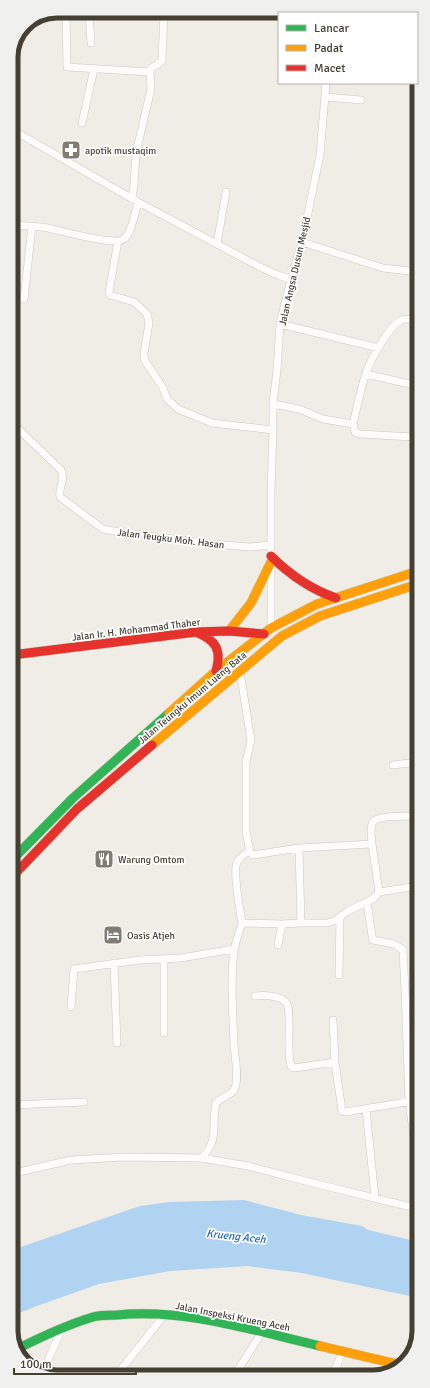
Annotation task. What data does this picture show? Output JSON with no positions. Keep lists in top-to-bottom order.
{
  "streets": {
    "main road": ["Jalan Ir. H. Mohammad Thaher", "Jalan Teungku Imum Lueng Bata", "Jalan Inspeksi Krueng Aceh"],
    "street": ["Jalan Angsa Dusun Mesjid", "Jalan Teugku Moh. Hasan"]
  },
  "crossings": [
    ["Jalan Angsa Dusun Mesjid", "Jalan Teugku Moh. Hasan"],
    ["Jalan Angsa Dusun Mesjid", "Jalan Ir. H. Mohammad Thaher"],
    ["Jalan Angsa Dusun Mesjid", "Jalan Teungku Imum Lueng Bata"],
    ["Jalan Ir. H. Mohammad Thaher", "Jalan Teungku Imum Lueng Bata"]
  ],
  "water": ["Krueng Aceh"],
  "places": {
    "pharmacy": ["apotik mustaqim"],
    "restaurant": ["Warung Omtom"],
    "hotel": ["Oasis Atjeh"]
  },
  "legend": ["Lancar", "Padat", "Macet"],
  "scale_bar": "100 m"
}
